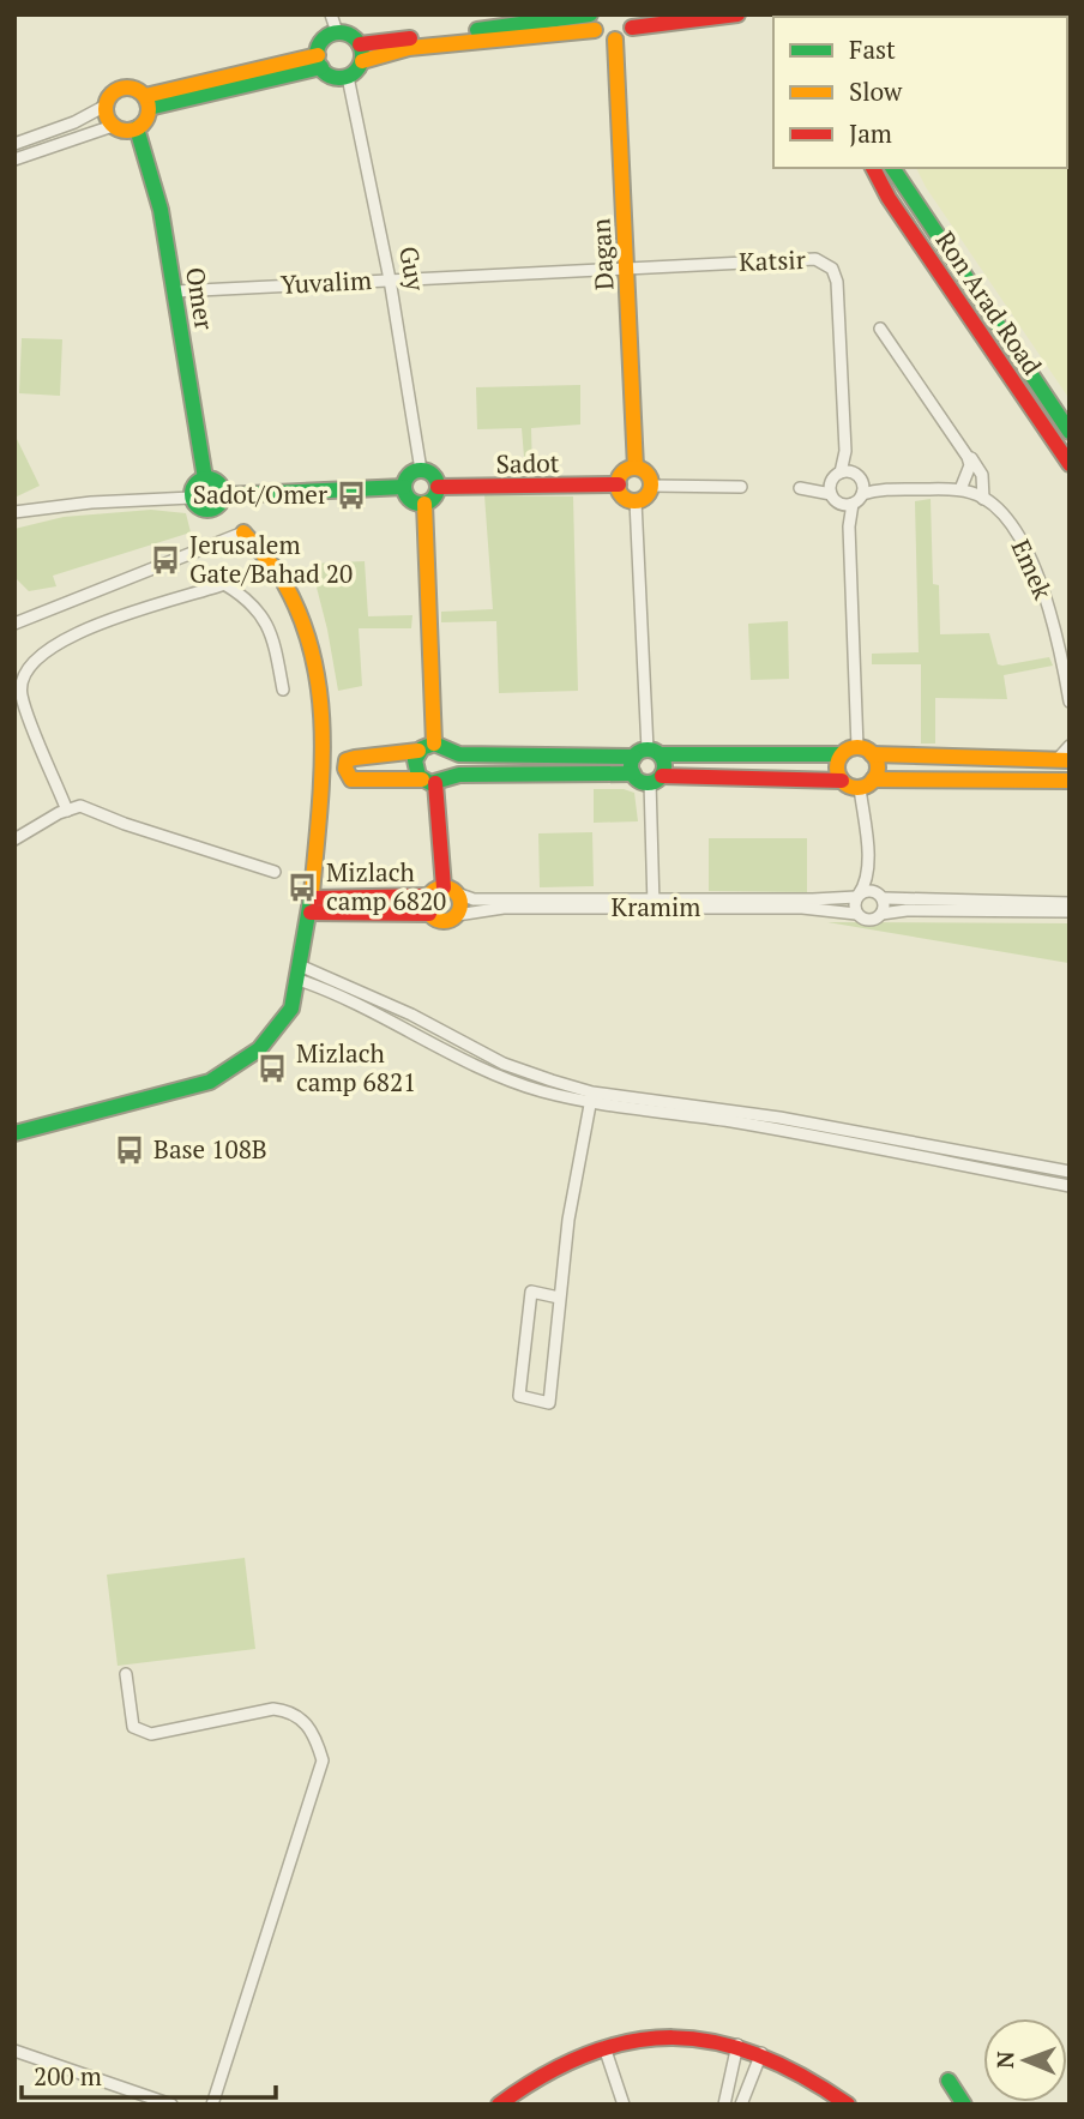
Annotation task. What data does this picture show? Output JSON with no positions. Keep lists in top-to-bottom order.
{
  "streets": {
    "street": [
      "Dagan",
      "Katsir",
      "Guy",
      "Yuvalim",
      "Omer",
      "Ron Arad Road",
      "Sadot",
      "Emek",
      "Kramim"
    ]
  },
  "crossings": [
    ["Dagan", "Katsir"],
    ["Dagan", "Yuvalim"],
    ["Dagan", "Sadot"],
    ["Katsir", "Yuvalim"],
    ["Katsir", "Emek"],
    ["Guy", "Yuvalim"],
    ["Guy", "Sadot"],
    ["Yuvalim", "Omer"]
  ],
  "places": {
    "bus stop": [
      "Sadot/Omer",
      "Jerusalem Gate/Bahad 20",
      "Mizlach camp 6820",
      "Mizlach camp 6821",
      "Base 108B"
    ]
  },
  "legend": ["Fast", "Slow", "Jam"],
  "scale_bar": "200 m",
  "north": "left"
}
